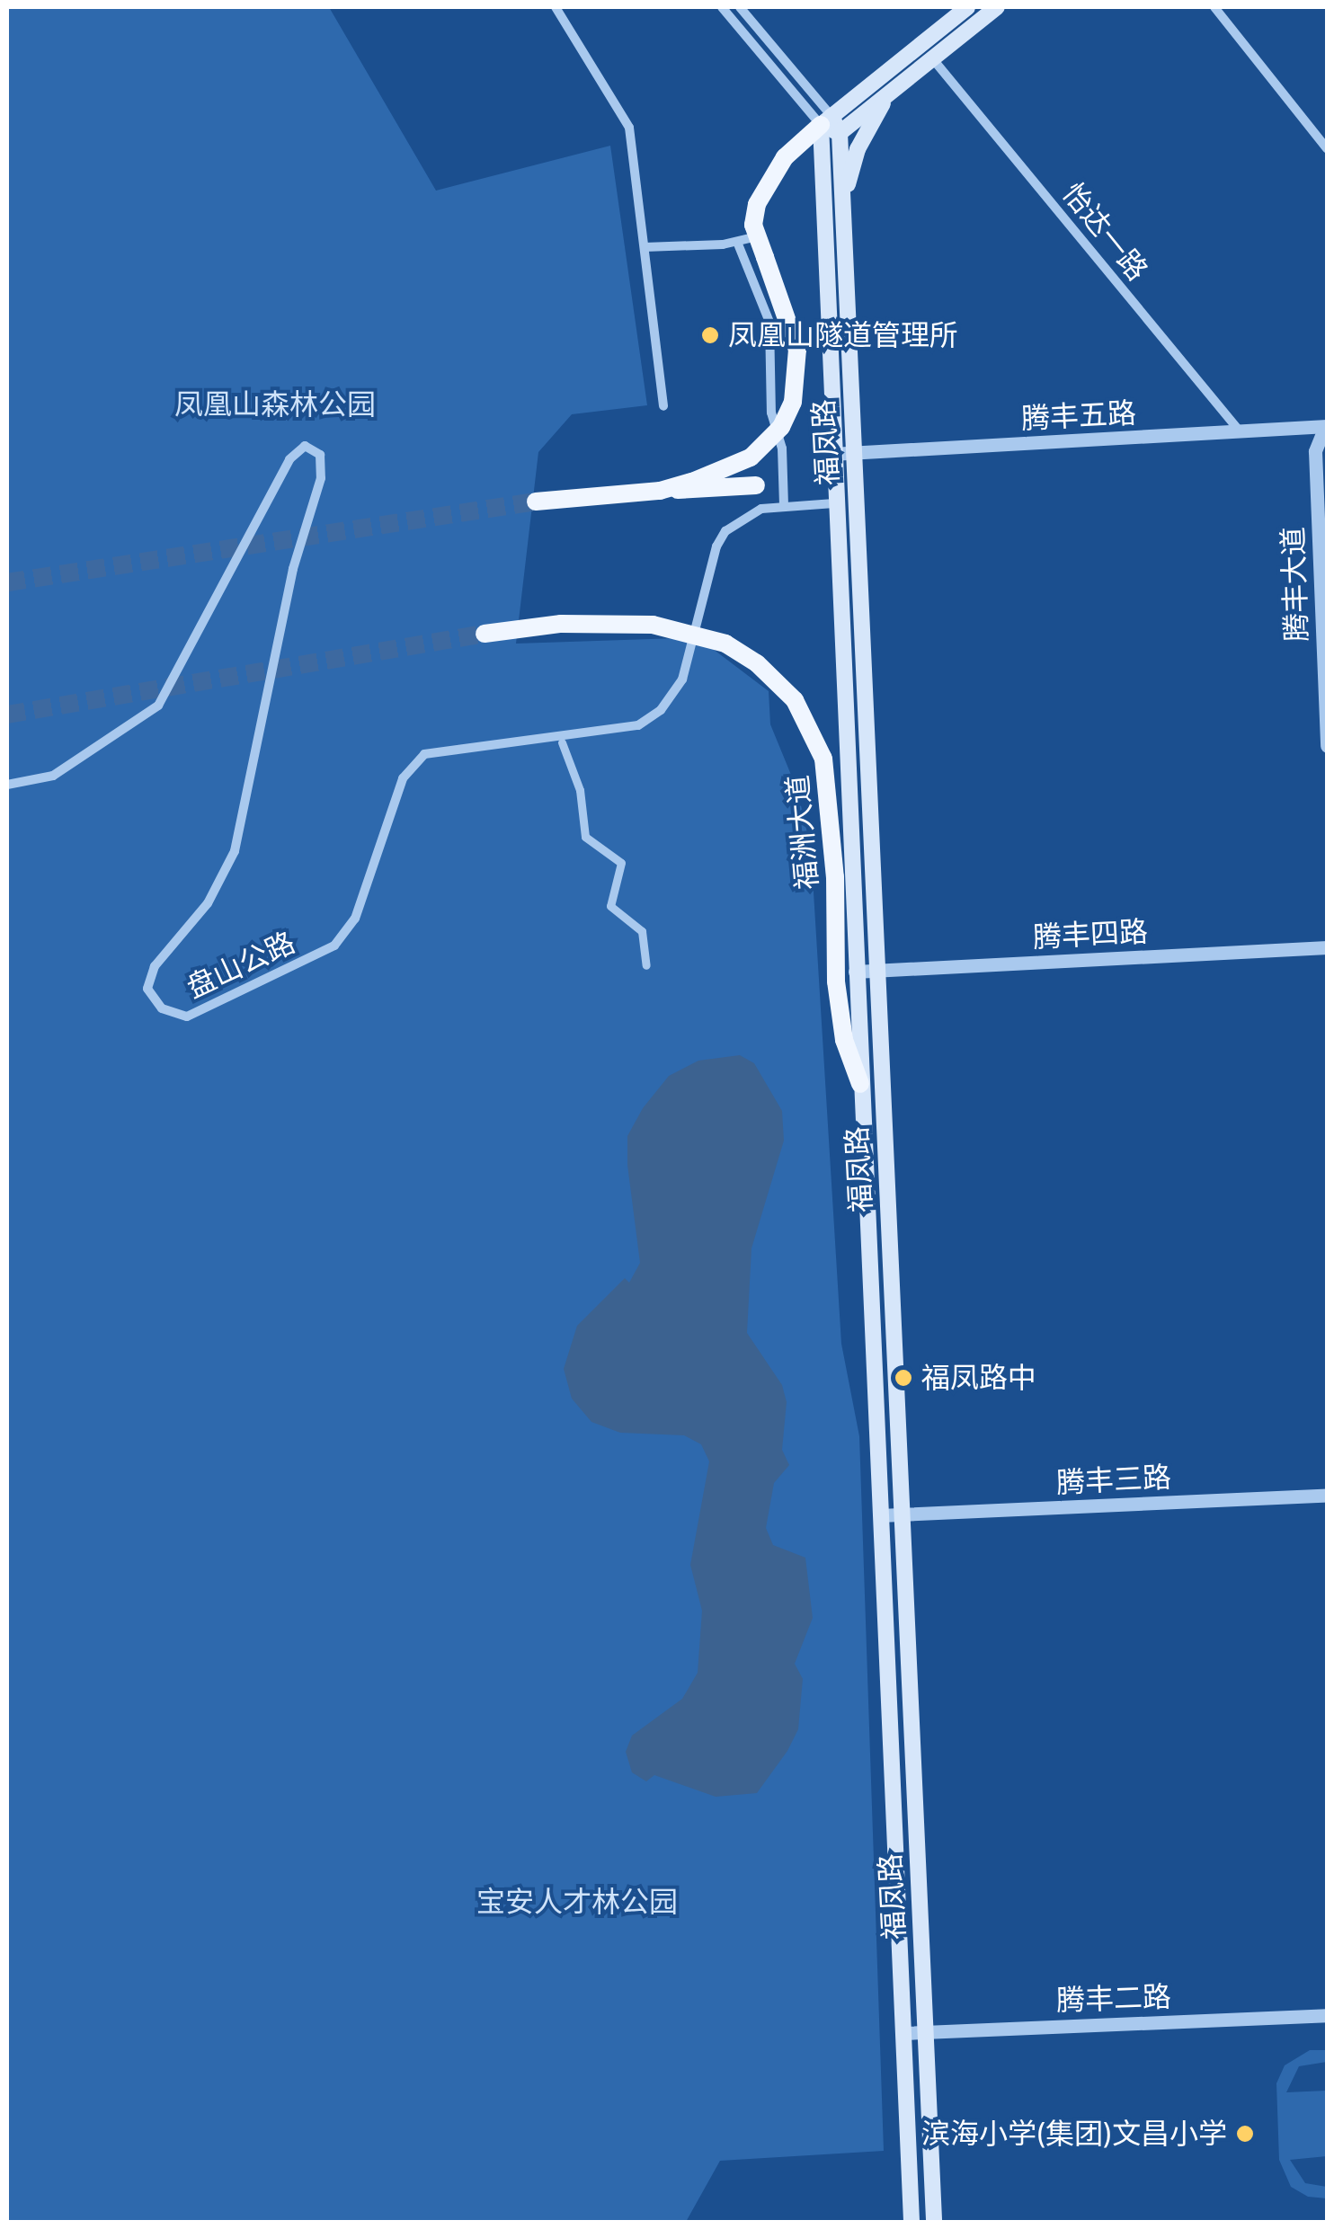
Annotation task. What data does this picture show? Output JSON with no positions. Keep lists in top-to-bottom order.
{
  "streets": {
    "main road": ["福凤路", "福洲大道"],
    "street": [
      "怡达一路",
      "腾丰五路",
      "腾丰大道",
      "腾丰四路",
      "盘山公路",
      "腾丰三路",
      "腾丰二路"
    ]
  },
  "crossings": [
    ["怡达一路", "腾丰五路"],
    ["腾丰五路", "福凤路"],
    ["腾丰五路", "腾丰大道"],
    ["福凤路", "福洲大道"],
    ["福凤路", "腾丰四路"],
    ["福凤路", "盘山公路"],
    ["福凤路", "腾丰三路"],
    ["福凤路", "腾丰二路"]
  ],
  "parks": ["凤凰山森林公园", "宝安人才林公园"],
  "places": ["凤凰山隧道管理所", "福凤路中", "滨海小学(集团)文昌小学"]
}
